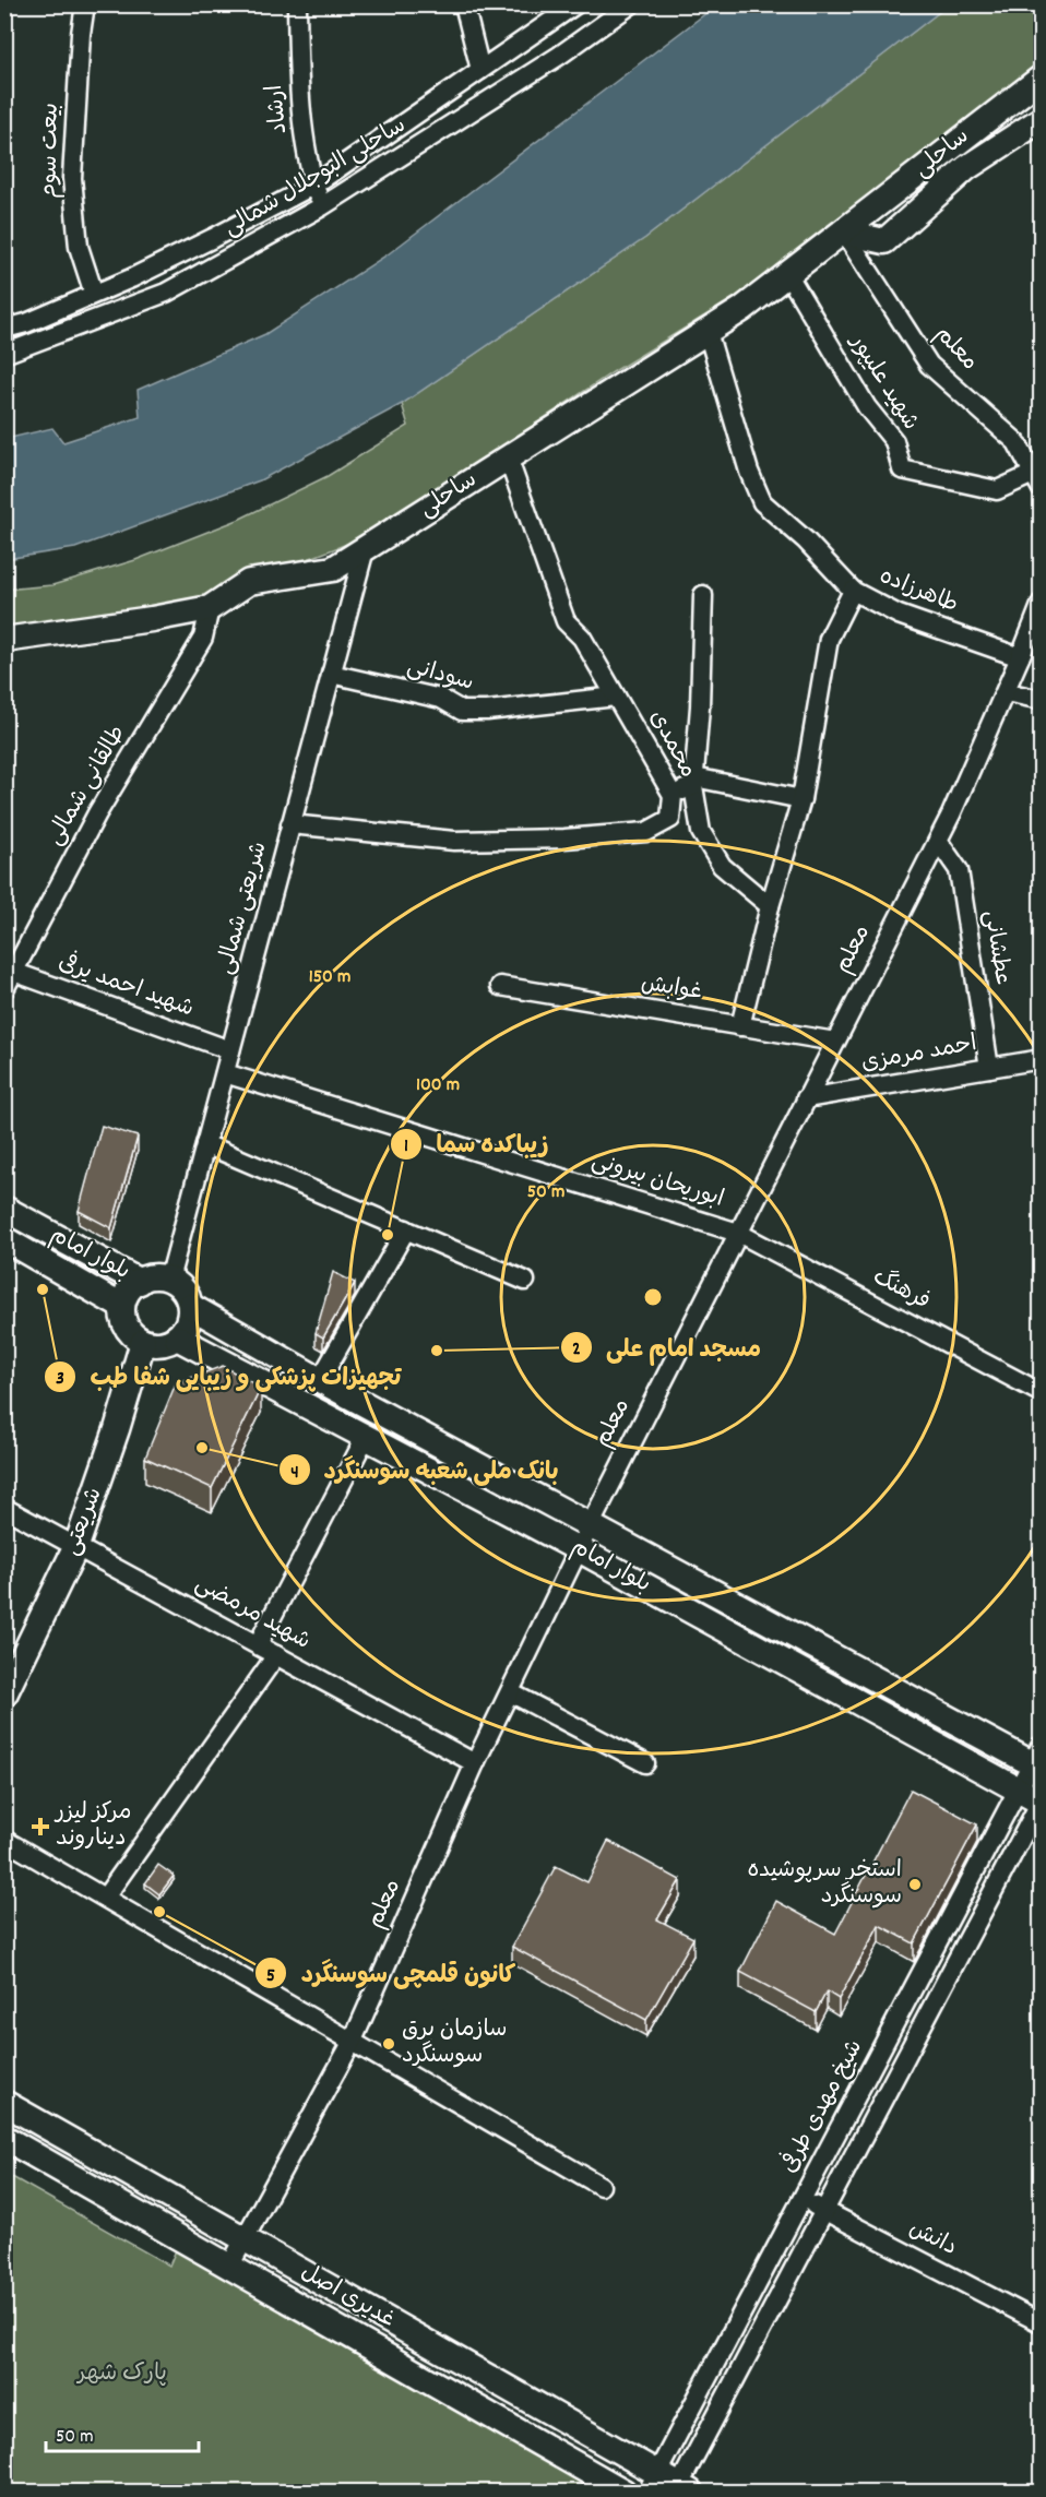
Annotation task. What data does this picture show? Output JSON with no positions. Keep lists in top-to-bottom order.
{
  "streets": {
    "main road": [
      "ساحلی",
      "بلوار امام",
      "شریعتی",
      "غدیری اصل"
    ],
    "street": [
      "ارشاد",
      "بیعت سوم",
      "ساحلی البوجلال شمالی",
      "معلم",
      "شهید علیپور",
      "طاهرزاده",
      "سودانی",
      "محمدی",
      "طالقانی شمالی",
      "شریعتی شمالی",
      "عطشانی",
      "شهید احمد یرفی",
      "غوابش",
      "احمد مرمزی",
      "ابوریحان بیرونی",
      "فرهنگ",
      "شهید مرمضی",
      "شیخ مهدی طرفی",
      "دانش"
    ]
  },
  "crossings": [
    ["ارشاد", "ساحلی البوجلال شمالی"],
    ["بیعت سوم", "ساحلی البوجلال شمالی"],
    ["ساحلی", "معلم"],
    ["ساحلی", "شهید علیپور"],
    ["ساحلی", "محمدی"],
    ["ساحلی", "طالقانی شمالی"],
    ["ساحلی", "شریعتی شمالی"],
    ["معلم", "شهید علیپور"],
    ["معلم", "طاهرزاده"],
    ["معلم", "عطشانی"],
    ["معلم", "غوابش"],
    ["معلم", "احمد مرمزی"],
    ["معلم", "ابوریحان بیرونی"],
    ["معلم", "بلوار امام"],
    ["معلم", "فرهنگ"],
    ["معلم", "شهید مرمضی"],
    ["معلم", "غدیری اصل"],
    ["طاهرزاده", "غوابش"],
    ["سودانی", "محمدی"],
    ["سودانی", "شریعتی شمالی"],
    ["محمدی", "شریعتی شمالی"],
    ["طالقانی شمالی", "شهید احمد یرفی"],
    ["شریعتی شمالی", "شهید احمد یرفی"],
    ["شریعتی شمالی", "ابوریحان بیرونی"],
    ["شریعتی شمالی", "بلوار امام"],
    ["شریعتی شمالی", "شریعتی"],
    ["عطشانی", "احمد مرمزی"],
    ["ابوریحان بیرونی", "فرهنگ"],
    ["بلوار امام", "شریعتی"],
    ["بلوار امام", "شیخ مهدی طرفی"],
    ["شریعتی", "شهید مرمضی"],
    ["شیخ مهدی طرفی", "دانش"],
    ["شیخ مهدی طرفی", "غدیری اصل"]
  ],
  "parks": ["پارک شهر"],
  "places": {
    "other": [
      "زیباکده سما",
      "تجهیزات پزشکی و زیبایی شفا طب",
      "مسجد امام علی",
      "بانک ملی شعبه سوسنگرد",
      "استخر سرپوشیده سوسنگرد",
      "کانون قلمچی سوسنگرد",
      "سازمان برق سوسنگرد"
    ],
    "health": ["مرکز لیزر دیناروند"]
  },
  "scale_bar": "50 m",
  "rings": ["150 m", "100 m", "50 m"]
}
